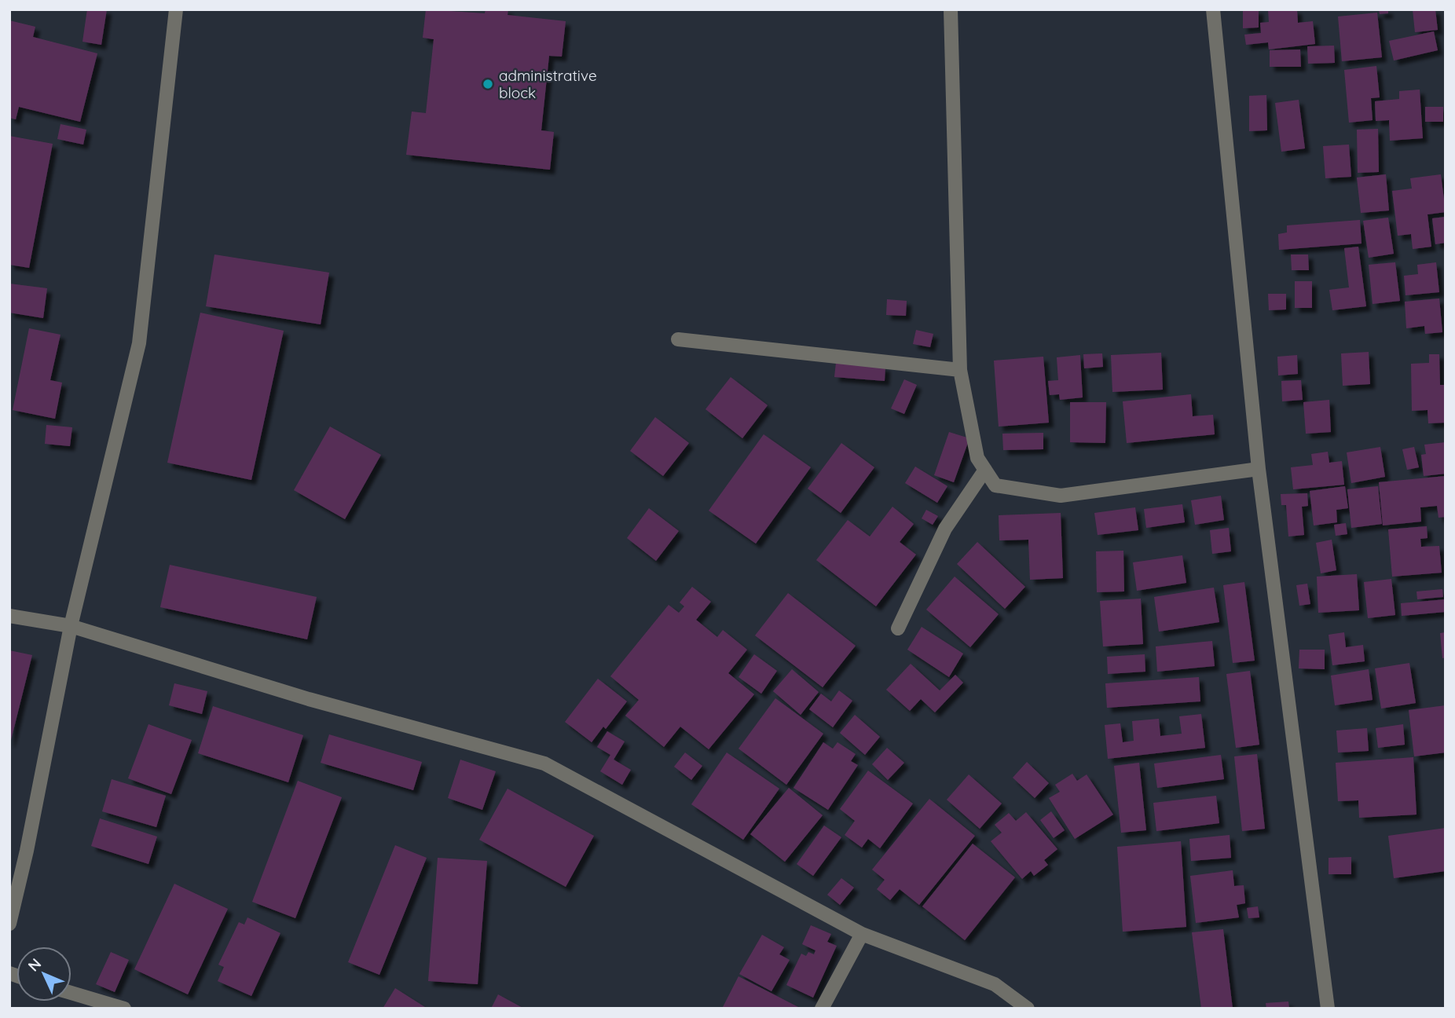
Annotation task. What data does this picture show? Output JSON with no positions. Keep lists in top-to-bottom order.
{
  "places": ["administrative block"],
  "north": "top left"
}
